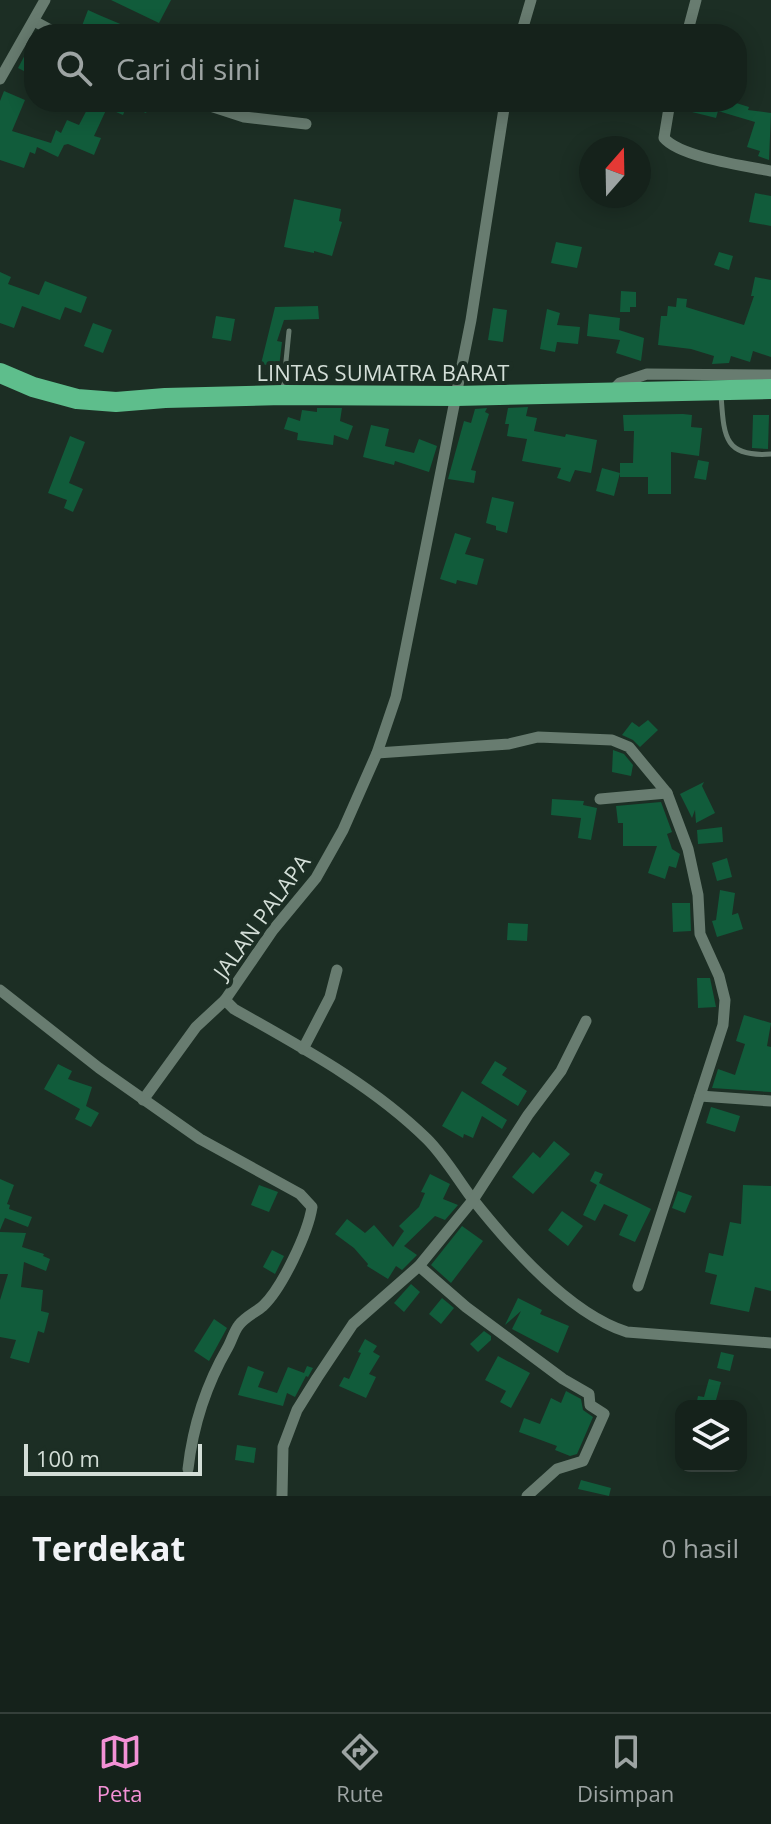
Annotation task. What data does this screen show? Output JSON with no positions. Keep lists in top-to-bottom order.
{
  "streets": {
    "highway": ["LINTAS SUMATRA BARAT"],
    "street": ["JALAN PALAPA"]
  },
  "crossings": [
    ["LINTAS SUMATRA BARAT", "JALAN PALAPA"]
  ],
  "scale_bar": "100 m",
  "north": "top",
  "page": {
    "search": "Cari di sini",
    "scale": "100 m",
    "heading": ["Terdekat", "0 hasil"],
    "nav": ["Peta", "Rute", "Disimpan"]
  }
}
